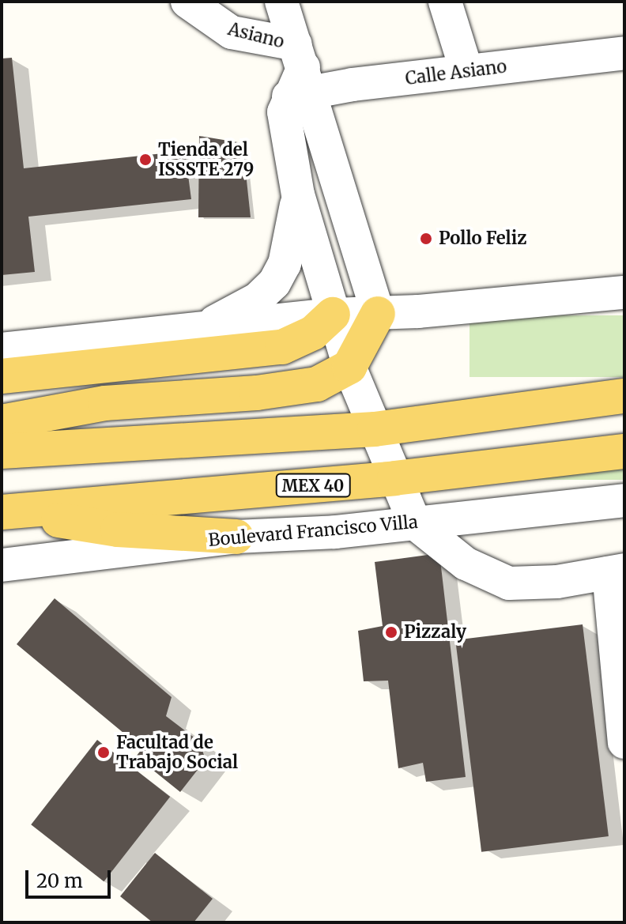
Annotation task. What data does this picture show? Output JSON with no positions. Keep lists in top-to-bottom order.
{
  "streets": {
    "main road": ["MEX 40"],
    "street": ["Asiano", "Calle Asiano", "Boulevard Francisco Villa"]
  },
  "crossings": [
    ["Asiano", "Calle Asiano"]
  ],
  "places": [
    "Tienda del ISSSTE 279",
    "Pollo Feliz",
    "Pizzaly",
    "Facultad de Trabajo Social"
  ],
  "scale_bar": "20 m"
}
